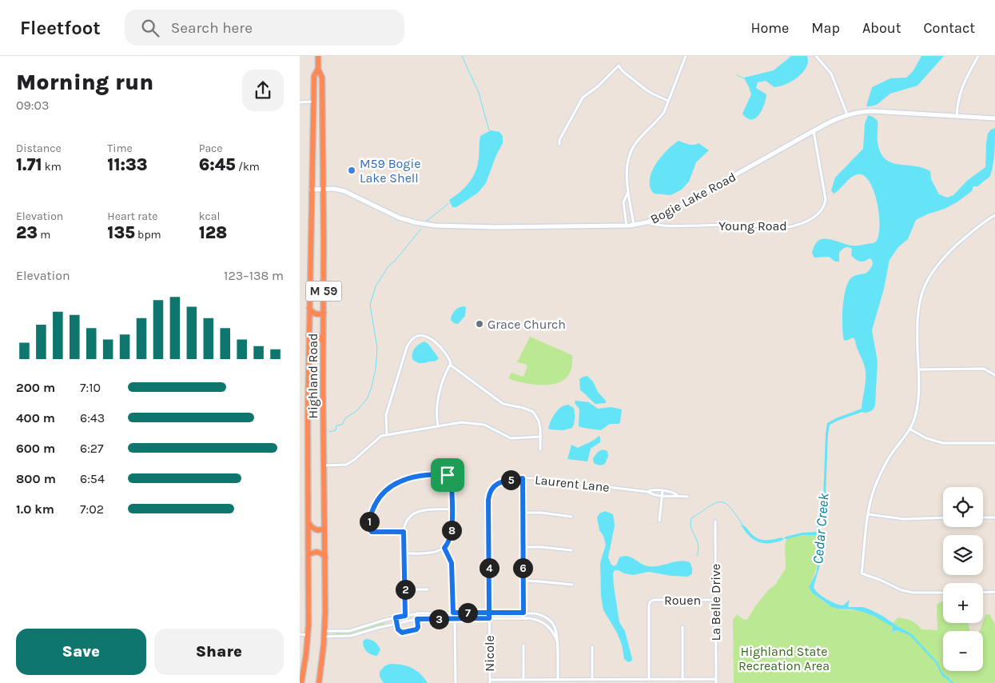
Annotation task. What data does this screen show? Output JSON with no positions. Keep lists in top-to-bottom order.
{
  "streets": {
    "highway": ["M 59", "Highland Road"],
    "main road": ["Bogie Lake Road"],
    "street": [
      "Young Road",
      "Laurent Lane",
      "Rouen",
      "La Belle Drive",
      "Nicole"
    ]
  },
  "crossings": [
    ["Bogie Lake Road", "Young Road"],
    ["Bogie Lake Road", "Highland Road"],
    ["Laurent Lane", "Nicole"],
    ["Rouen", "La Belle Drive"]
  ],
  "water": ["Cedar Creek"],
  "parks": ["Highland State Recreation Area"],
  "places": ["M59 Bogie Lake Shell", "Grace Church"],
  "page": {
    "header": "Fleetfoot",
    "search": "Search here",
    "nav": [
      "Home",
      "Map",
      "About",
      "Contact"
    ],
    "heading": ["Morning run", "09:03"],
    "stats": [
      ["Distance", "1.71 km"],
      ["Time", "11:33"],
      ["Pace", "6:45 /km"],
      ["Elevation", "23 m"],
      ["Heart rate", "135 bpm"],
      ["kcal", "128"]
    ],
    "chart": ["Elevation", "123–138 m"],
    "list": [
      {
        "name": "200 m",
        "note": "7:10"
      },
      {
        "name": "400 m",
        "note": "6:43"
      },
      {
        "name": "600 m",
        "note": "6:27"
      },
      {
        "name": "800 m",
        "note": "6:54"
      },
      {
        "name": "1.0 km",
        "note": "7:02"
      }
    ],
    "pins": [
      "5",
      "1",
      "8",
      "4",
      "6",
      "2",
      "7",
      "3"
    ],
    "map_buttons": ["+", "−"],
    "buttons": ["Save", "Share"]
  }
}
